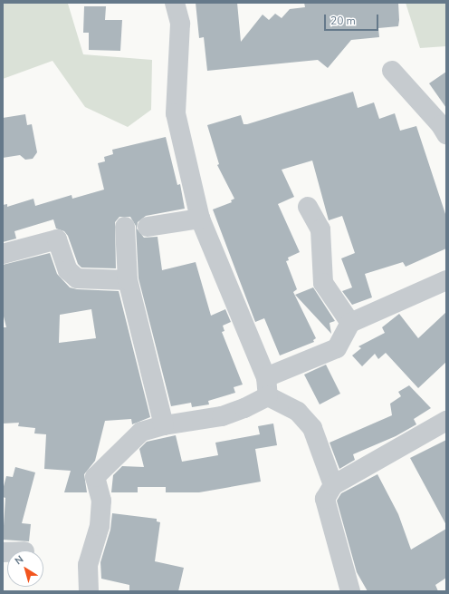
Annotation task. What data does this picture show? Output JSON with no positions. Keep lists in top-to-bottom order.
{
  "scale_bar": "20 m",
  "north": "top left"
}
